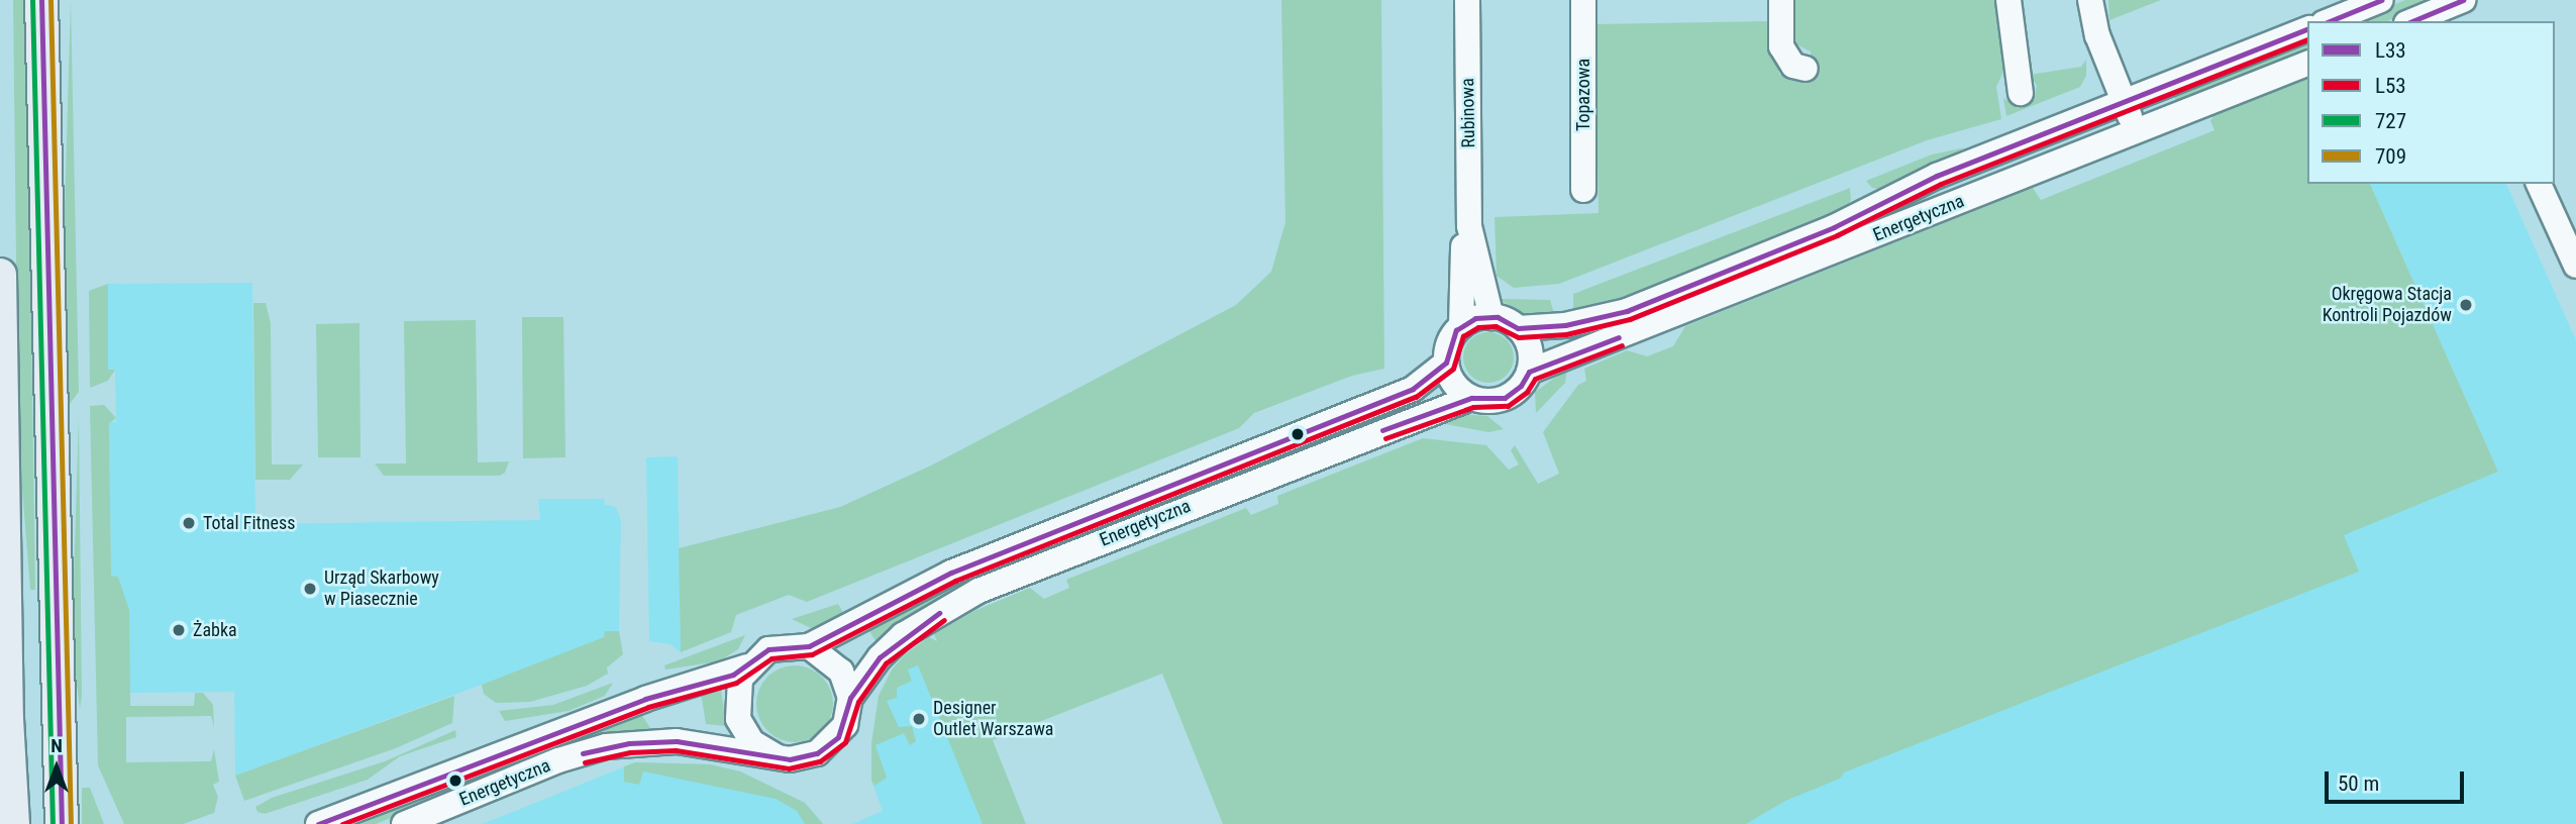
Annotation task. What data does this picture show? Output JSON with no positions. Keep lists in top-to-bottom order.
{
  "streets": {
    "street": ["Topazowa", "Rubinowa", "Energetyczna"]
  },
  "crossings": [
    ["Rubinowa", "Energetyczna"]
  ],
  "places": [
    "Okręgowa Stacja Kontroli Pojazdów",
    "Total Fitness",
    "Urząd Skarbowy w Piasecznie",
    "Żabka",
    "Designer Outlet Warszawa"
  ],
  "lines": [
    "transit line L33",
    "transit line 727",
    "transit line 709",
    "transit line L53"
  ],
  "legend": [
    "L33",
    "L53",
    "727",
    "709"
  ],
  "scale_bar": "50 m",
  "north": "top"
}
